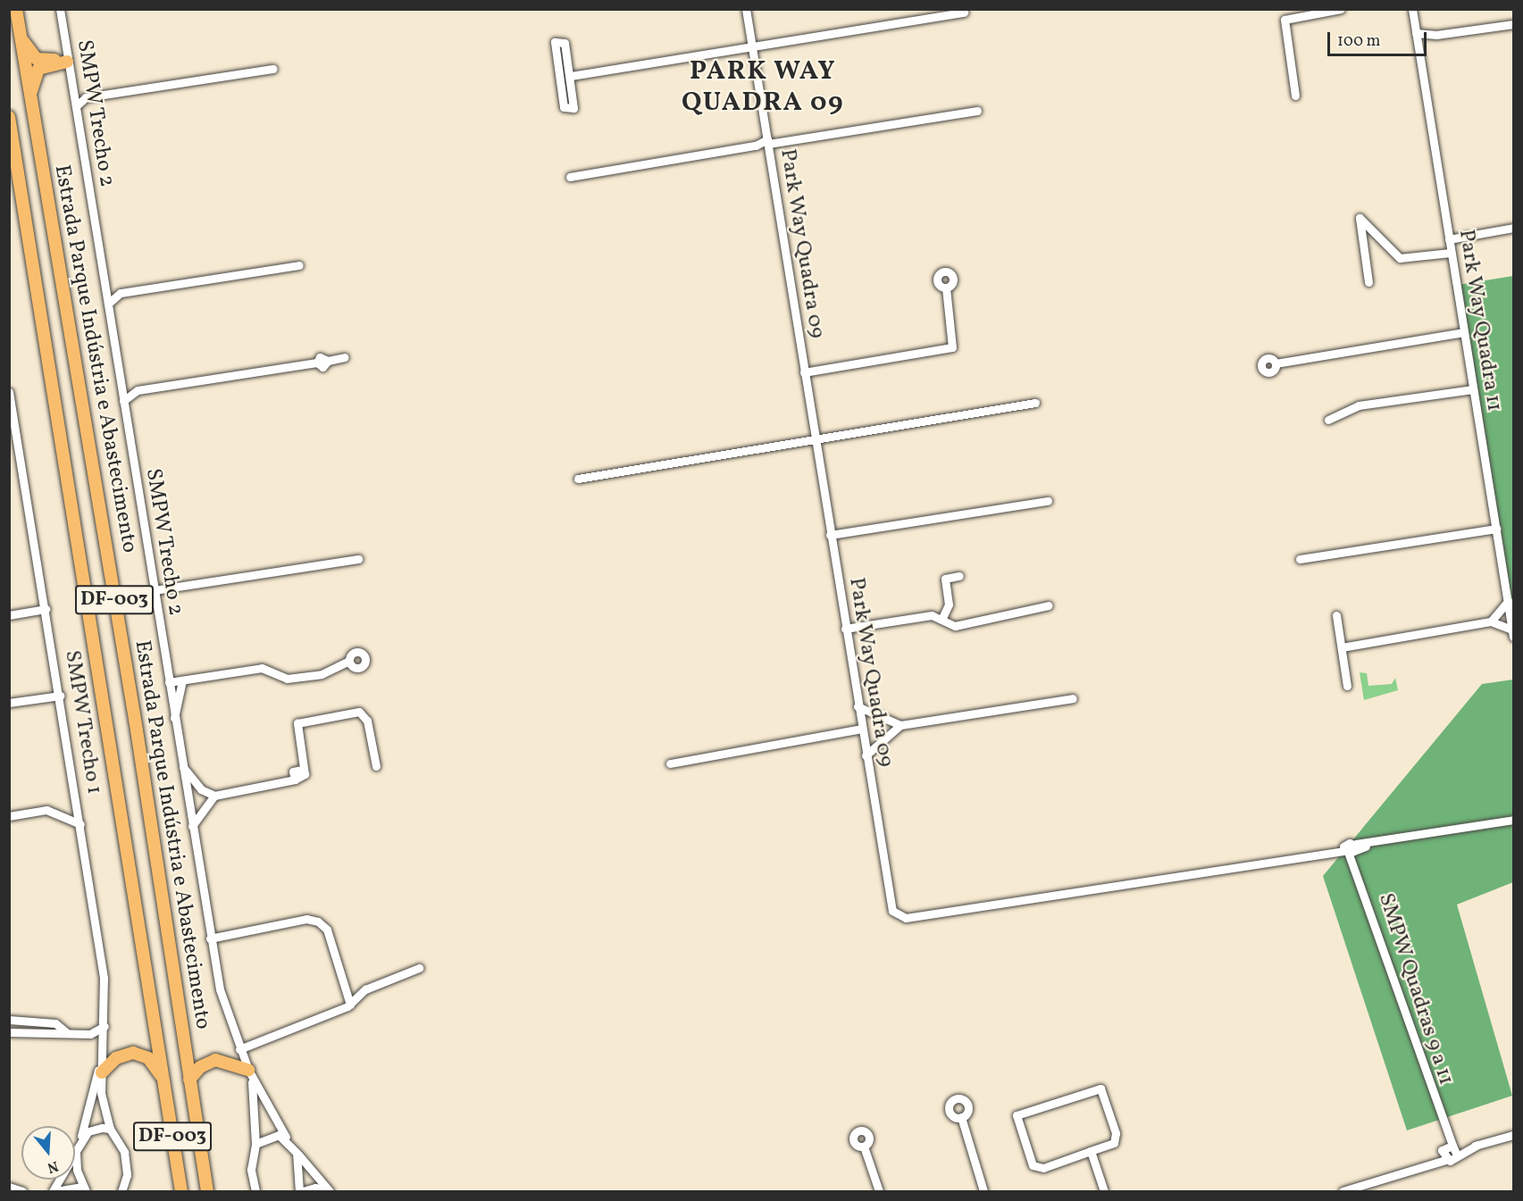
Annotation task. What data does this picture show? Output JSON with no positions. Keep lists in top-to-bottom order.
{
  "streets": {
    "highway": ["Estrada Parque Indústria e Abastecimento", "DF-003"],
    "street": [
      "SMPW Trecho 2",
      "Park Way Quadra 09",
      "Park Way Quadra 11",
      "SMPW Trecho 1",
      "SMPW Quadras 9 a 11"
    ]
  },
  "crossings": [
    ["Park Way Quadra 09", "SMPW Quadras 9 a 11"]
  ],
  "districts": ["PARK WAY QUADRA 09"],
  "scale_bar": "100 m",
  "north": "bottom"
}
